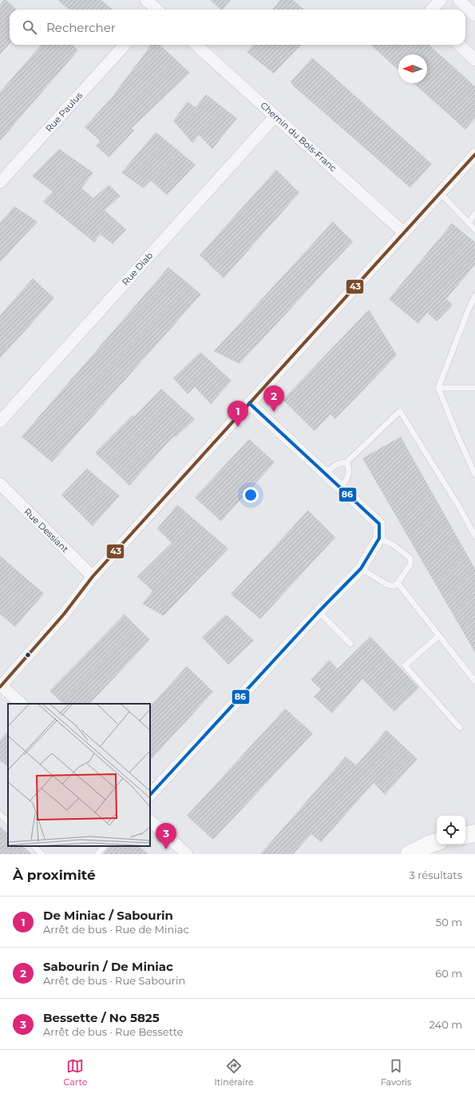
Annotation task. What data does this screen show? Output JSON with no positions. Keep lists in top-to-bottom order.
{
  "streets": {
    "street": [
      "Rue Paulus",
      "Chemin du Bois-Franc",
      "Rue Diab",
      "Rue Dessiant"
    ]
  },
  "crossings": [
    ["Chemin du Bois-Franc", "Rue Diab"]
  ],
  "lines": ["transit line 43", "transit line 86"],
  "north": "left",
  "page": {
    "search": "Rechercher",
    "pins": ["2", "1", "3"],
    "heading": ["À proximité", "3 résultats"],
    "list": [
      {
        "mark": "1",
        "name": "De Miniac / Sabourin",
        "note": "Arrêt de bus · Rue de Miniac",
        "value": "50 m"
      },
      {
        "mark": "2",
        "name": "Sabourin / De Miniac",
        "note": "Arrêt de bus · Rue Sabourin",
        "value": "60 m"
      },
      {
        "mark": "3",
        "name": "Bessette / No 5825",
        "note": "Arrêt de bus · Rue Bessette",
        "value": "240 m"
      }
    ],
    "nav": ["Carte", "Itinéraire", "Favoris"]
  }
}
